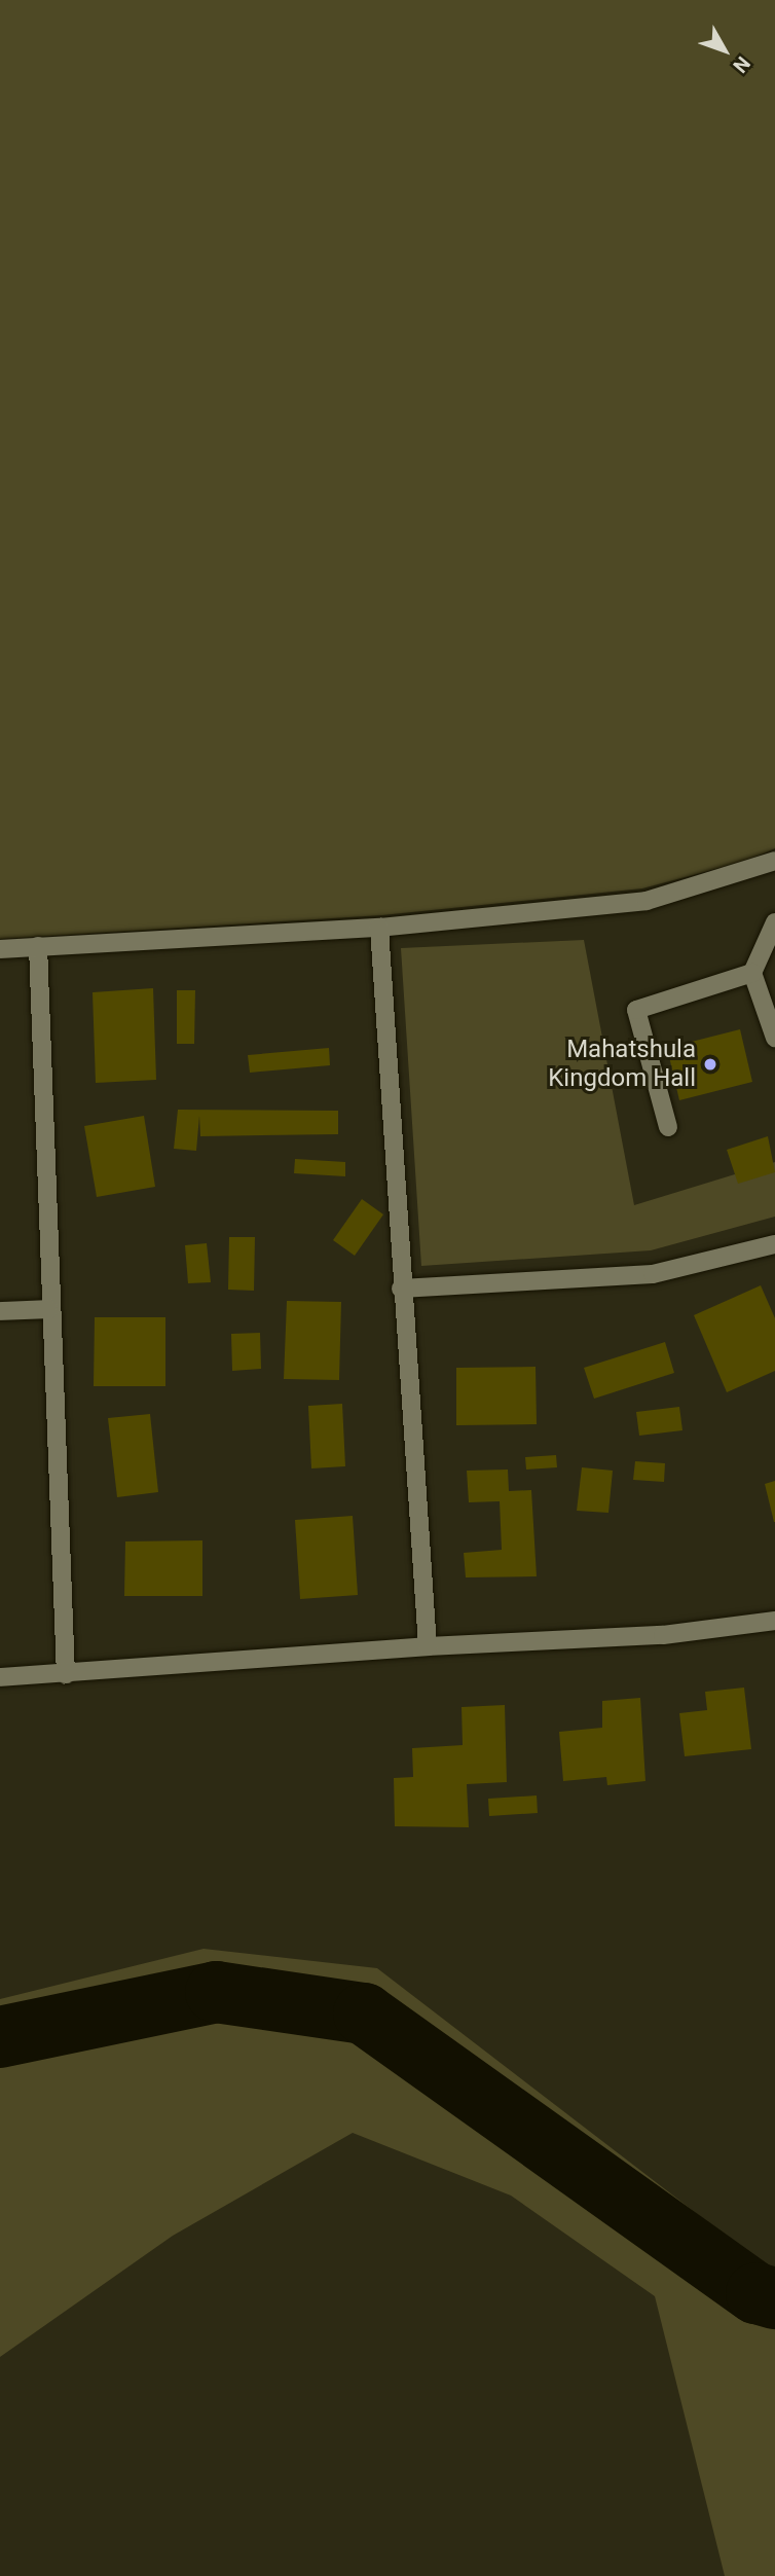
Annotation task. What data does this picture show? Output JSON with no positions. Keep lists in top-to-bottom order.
{
  "places": ["Mahatshula Kingdom Hall"],
  "north": "bottom right"
}
